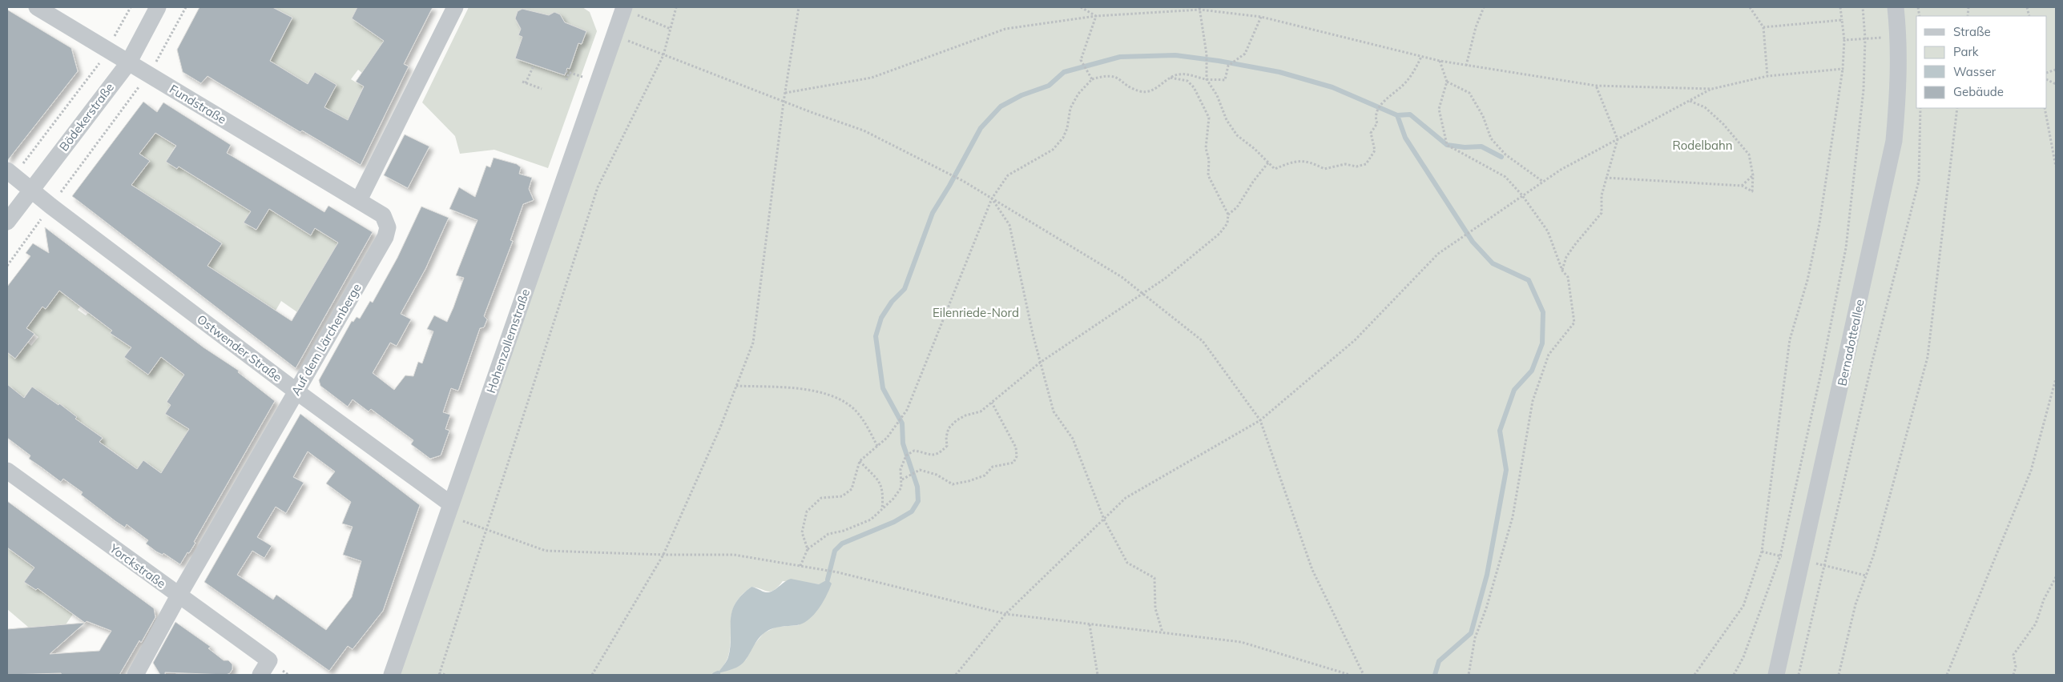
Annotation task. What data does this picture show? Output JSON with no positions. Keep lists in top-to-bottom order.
{
  "streets": {
    "street": [
      "Fundstraße",
      "Bödekerstraße",
      "Auf dem Lärchenberge",
      "Hohenzollernstraße",
      "Bernadotteallee",
      "Ostwender Straße",
      "Yorckstraße"
    ]
  },
  "crossings": [
    ["Fundstraße", "Bödekerstraße"],
    ["Fundstraße", "Auf dem Lärchenberge"],
    ["Bödekerstraße", "Ostwender Straße"],
    ["Auf dem Lärchenberge", "Ostwender Straße"],
    ["Auf dem Lärchenberge", "Yorckstraße"],
    ["Hohenzollernstraße", "Ostwender Straße"]
  ],
  "parks": ["Rodelbahn", "Eilenriede-Nord"],
  "legend": [
    "Straße",
    "Park",
    "Wasser",
    "Gebäude"
  ]
}
